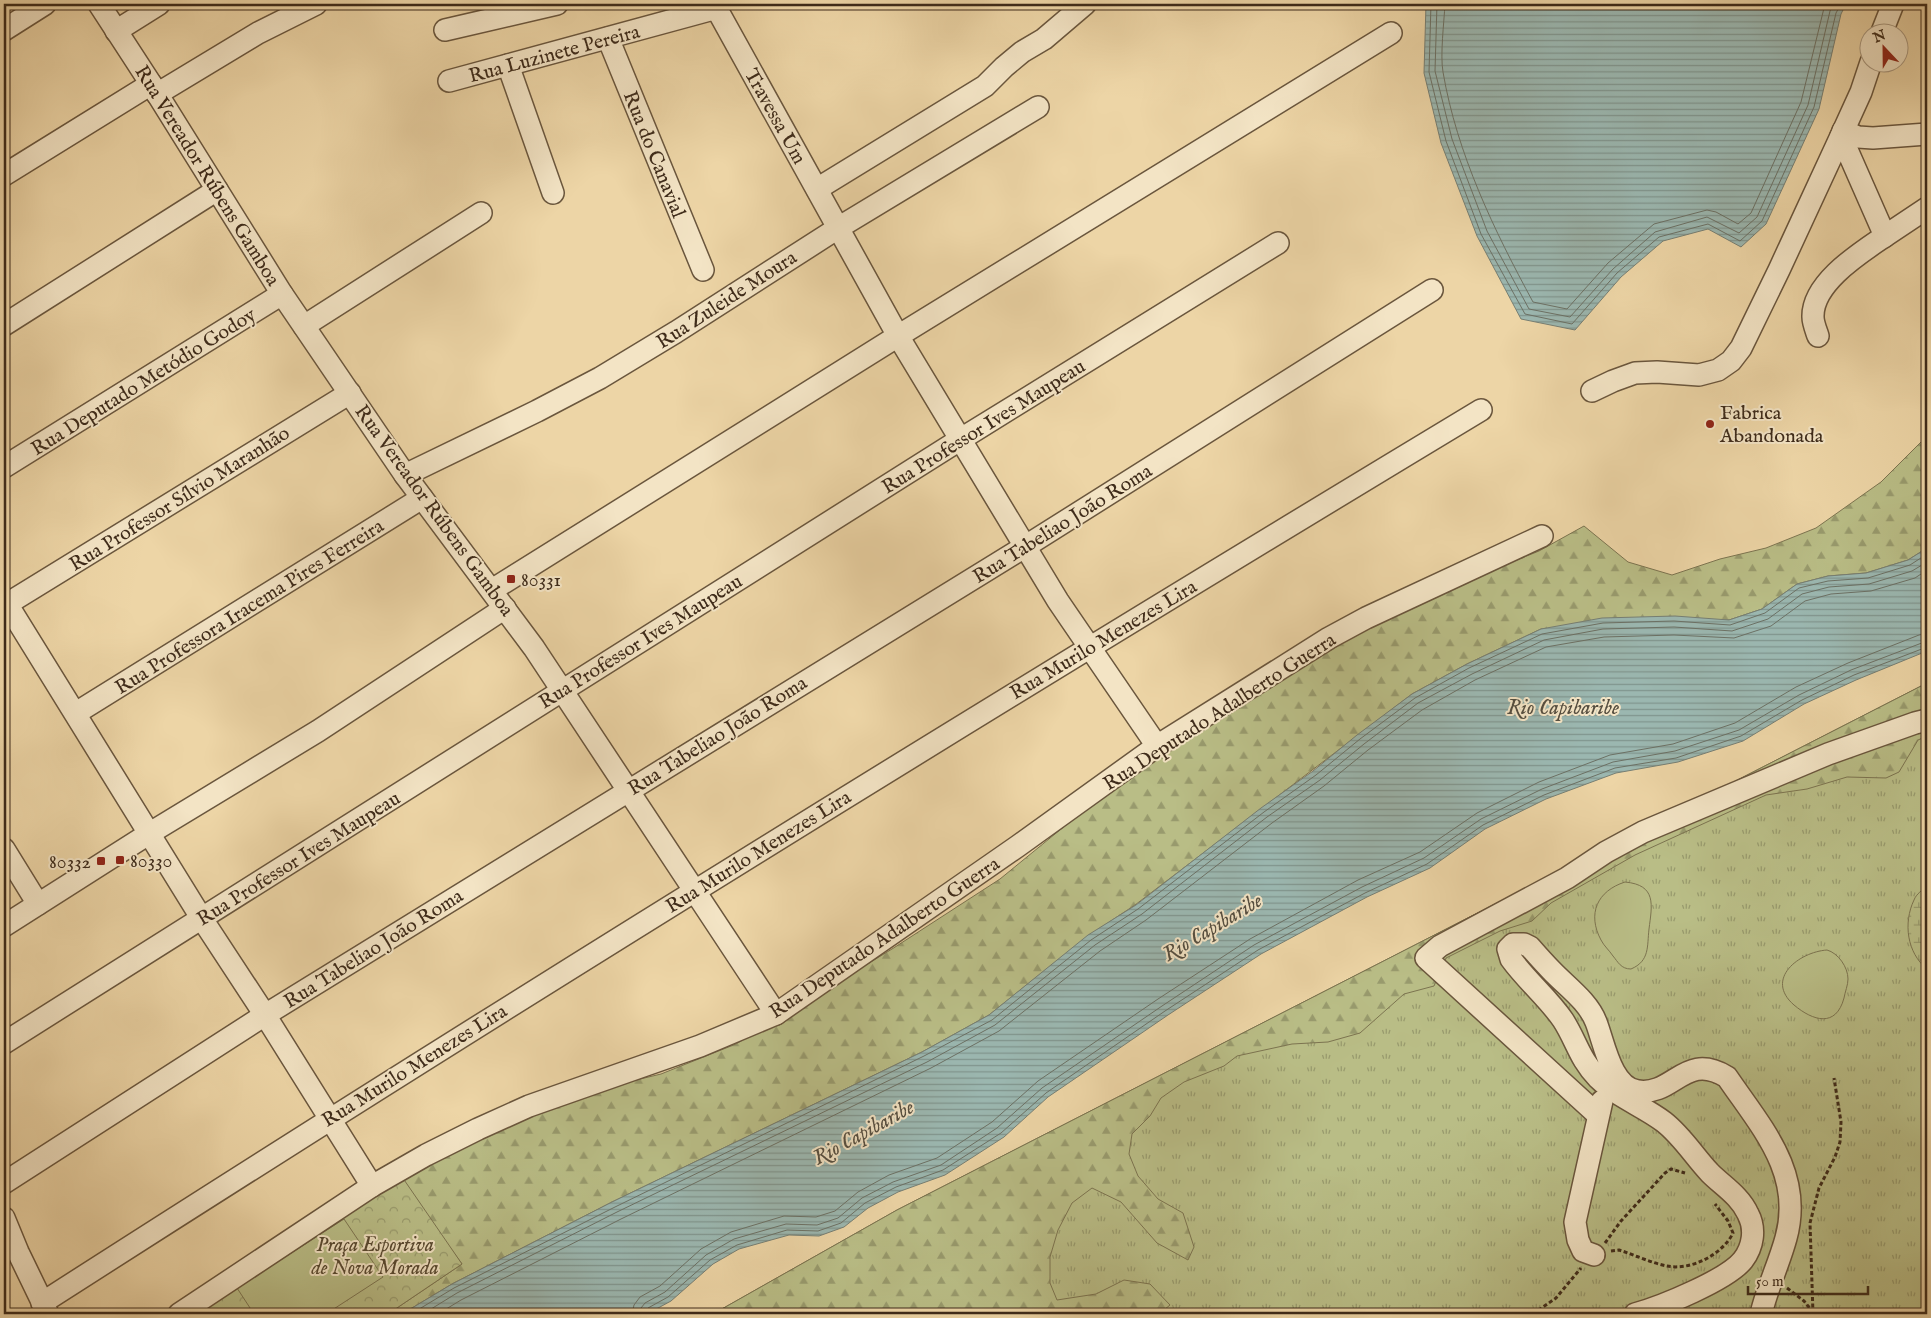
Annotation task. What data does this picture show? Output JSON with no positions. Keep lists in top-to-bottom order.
{
  "streets": {
    "street": [
      "Rua Luzinete Pereira",
      "Travessa Um",
      "Rua do Canavial",
      "Rua Vereador Rúbens Gamboa",
      "Rua Zuleide Moura",
      "Rua Deputado Metódio Godoy",
      "Rua Professor Ives Maupeau",
      "Rua Professor Sílvio Maranhão",
      "Rua Tabeliao João Roma",
      "Rua Professora Iracema Pires Ferreira",
      "Rua Murilo Menezes Lira",
      "Rua Deputado Adalberto Guerra"
    ]
  },
  "crossings": [
    ["Rua Luzinete Pereira", "Travessa Um"],
    ["Rua Luzinete Pereira", "Rua do Canavial"],
    ["Travessa Um", "Rua Zuleide Moura"],
    ["Travessa Um", "Rua Professor Ives Maupeau"],
    ["Travessa Um", "Rua Tabeliao João Roma"],
    ["Travessa Um", "Rua Murilo Menezes Lira"],
    ["Travessa Um", "Rua Deputado Adalberto Guerra"],
    ["Rua Vereador Rúbens Gamboa", "Rua Zuleide Moura"],
    ["Rua Vereador Rúbens Gamboa", "Rua Deputado Metódio Godoy"],
    ["Rua Vereador Rúbens Gamboa", "Rua Professor Ives Maupeau"],
    ["Rua Vereador Rúbens Gamboa", "Rua Professor Sílvio Maranhão"],
    ["Rua Vereador Rúbens Gamboa", "Rua Tabeliao João Roma"],
    ["Rua Vereador Rúbens Gamboa", "Rua Professora Iracema Pires Ferreira"],
    ["Rua Vereador Rúbens Gamboa", "Rua Murilo Menezes Lira"],
    ["Rua Vereador Rúbens Gamboa", "Rua Deputado Adalberto Guerra"]
  ],
  "water": ["Rio Capibaribe"],
  "parks": ["Praça Esportiva de Nova Morada"],
  "places": {
    "other": ["Fabrica Abandonada"],
    "transit": ["80331", "80330", "80332"]
  },
  "scale_bar": "50 m",
  "north": "top"
}
